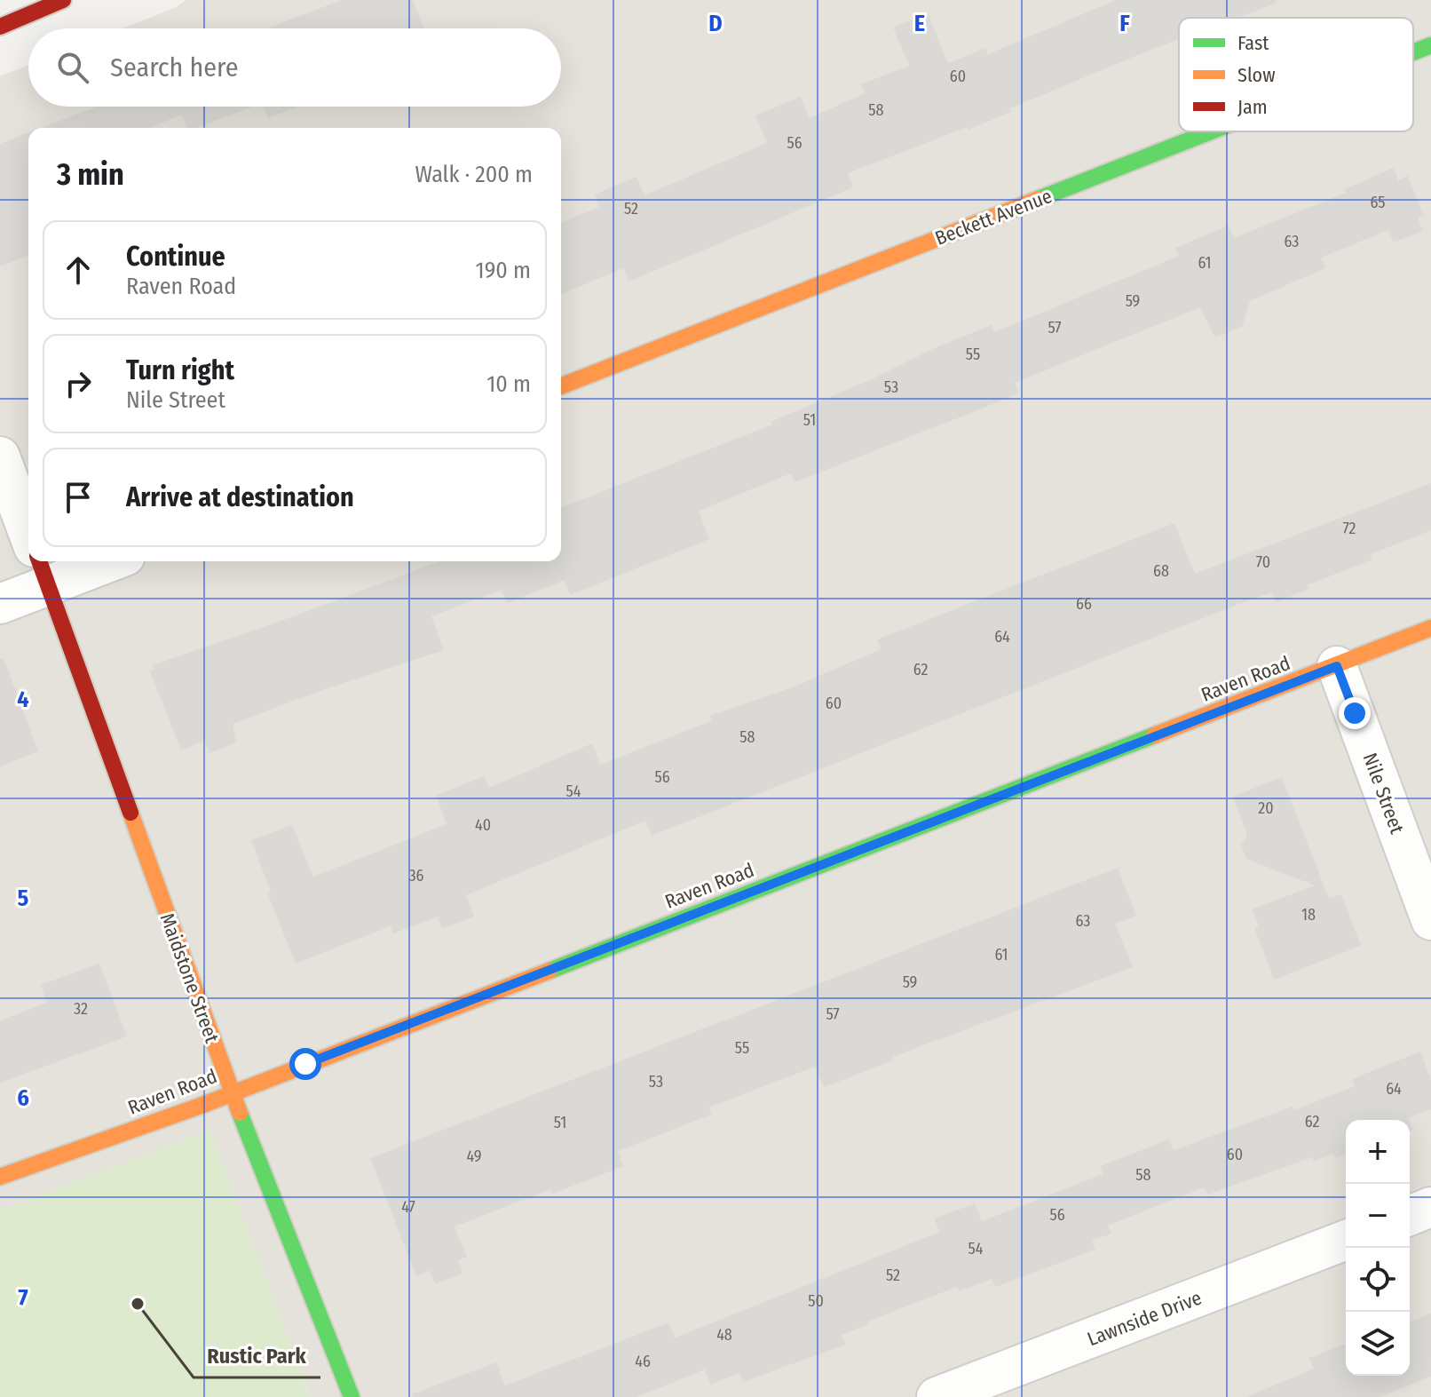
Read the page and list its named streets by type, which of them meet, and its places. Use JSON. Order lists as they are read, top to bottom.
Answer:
{
  "streets": {
    "street": [
      "Beckett Avenue",
      "Raven Road",
      "Nile Street",
      "Maidstone Street",
      "Lawnside Drive"
    ]
  },
  "crossings": [
    ["Raven Road", "Nile Street"],
    ["Raven Road", "Maidstone Street"]
  ],
  "places": ["Rustic Park"],
  "house_numbers": [
    "60",
    "58",
    "56",
    "65",
    "52",
    "63",
    "61",
    "59",
    "57",
    "55",
    "53",
    "51",
    "72",
    "70",
    "68",
    "66",
    "64",
    "62",
    "60",
    "58",
    "56",
    "54",
    "20",
    "40",
    "36",
    "18",
    "63",
    "61",
    "59",
    "32",
    "57",
    "55",
    "53",
    "64",
    "62",
    "51",
    "60",
    "49",
    "58",
    "47",
    "56",
    "54",
    "52",
    "50",
    "48",
    "46"
  ],
  "legend": ["Fast", "Slow", "Jam"],
  "page": {
    "search": "Search here",
    "heading": ["3 min", "Walk · 200 m"],
    "list": [
      ["Continue", "Raven Road", "190 m"],
      ["Turn right", "Nile Street", "10 m"],
      "Arrive at destination"
    ],
    "map_buttons": ["+", "−"]
  },
  "grid": {
    "columns": ["D", "E", "F"],
    "rows": [
      "4",
      "5",
      "6",
      "7"
    ]
  }
}
